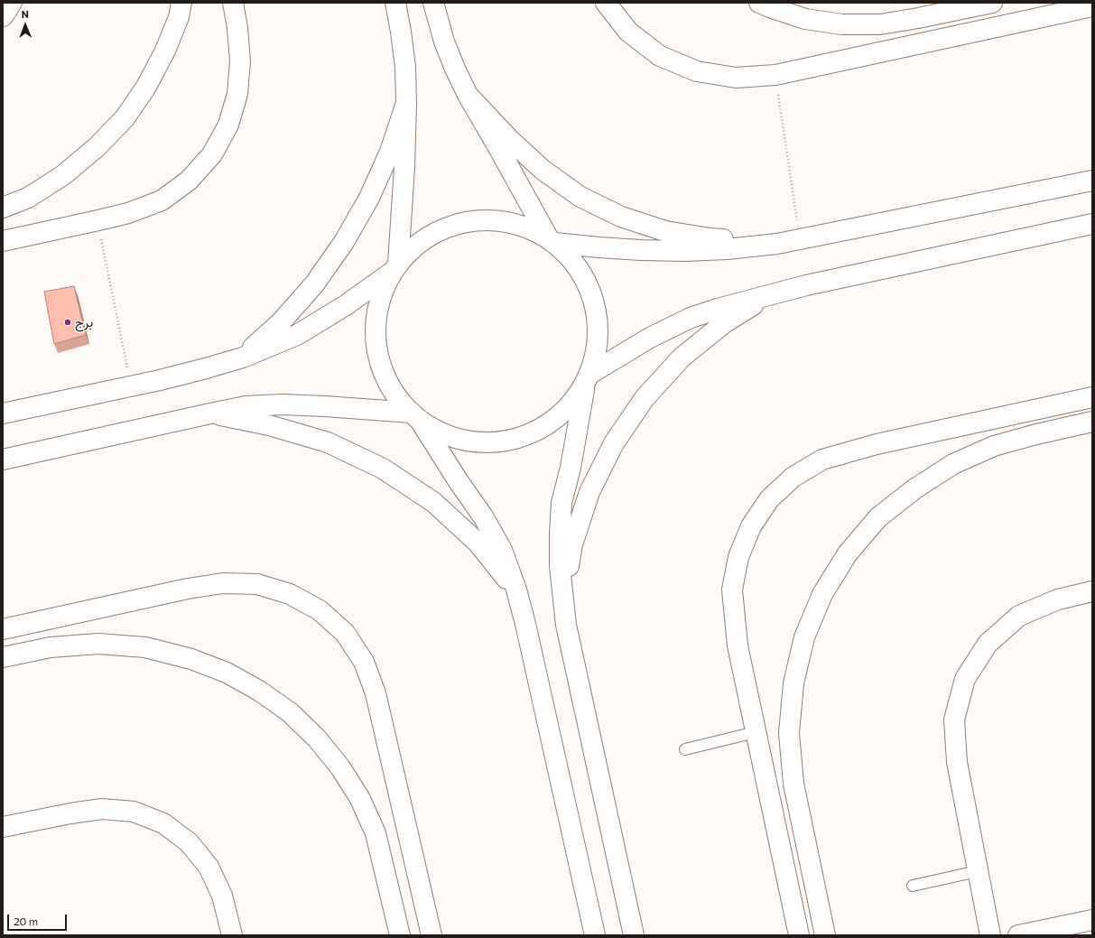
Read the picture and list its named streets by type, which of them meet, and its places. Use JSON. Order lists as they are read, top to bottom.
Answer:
{
  "places": ["برج"],
  "scale_bar": "20 m",
  "north": "top"
}
